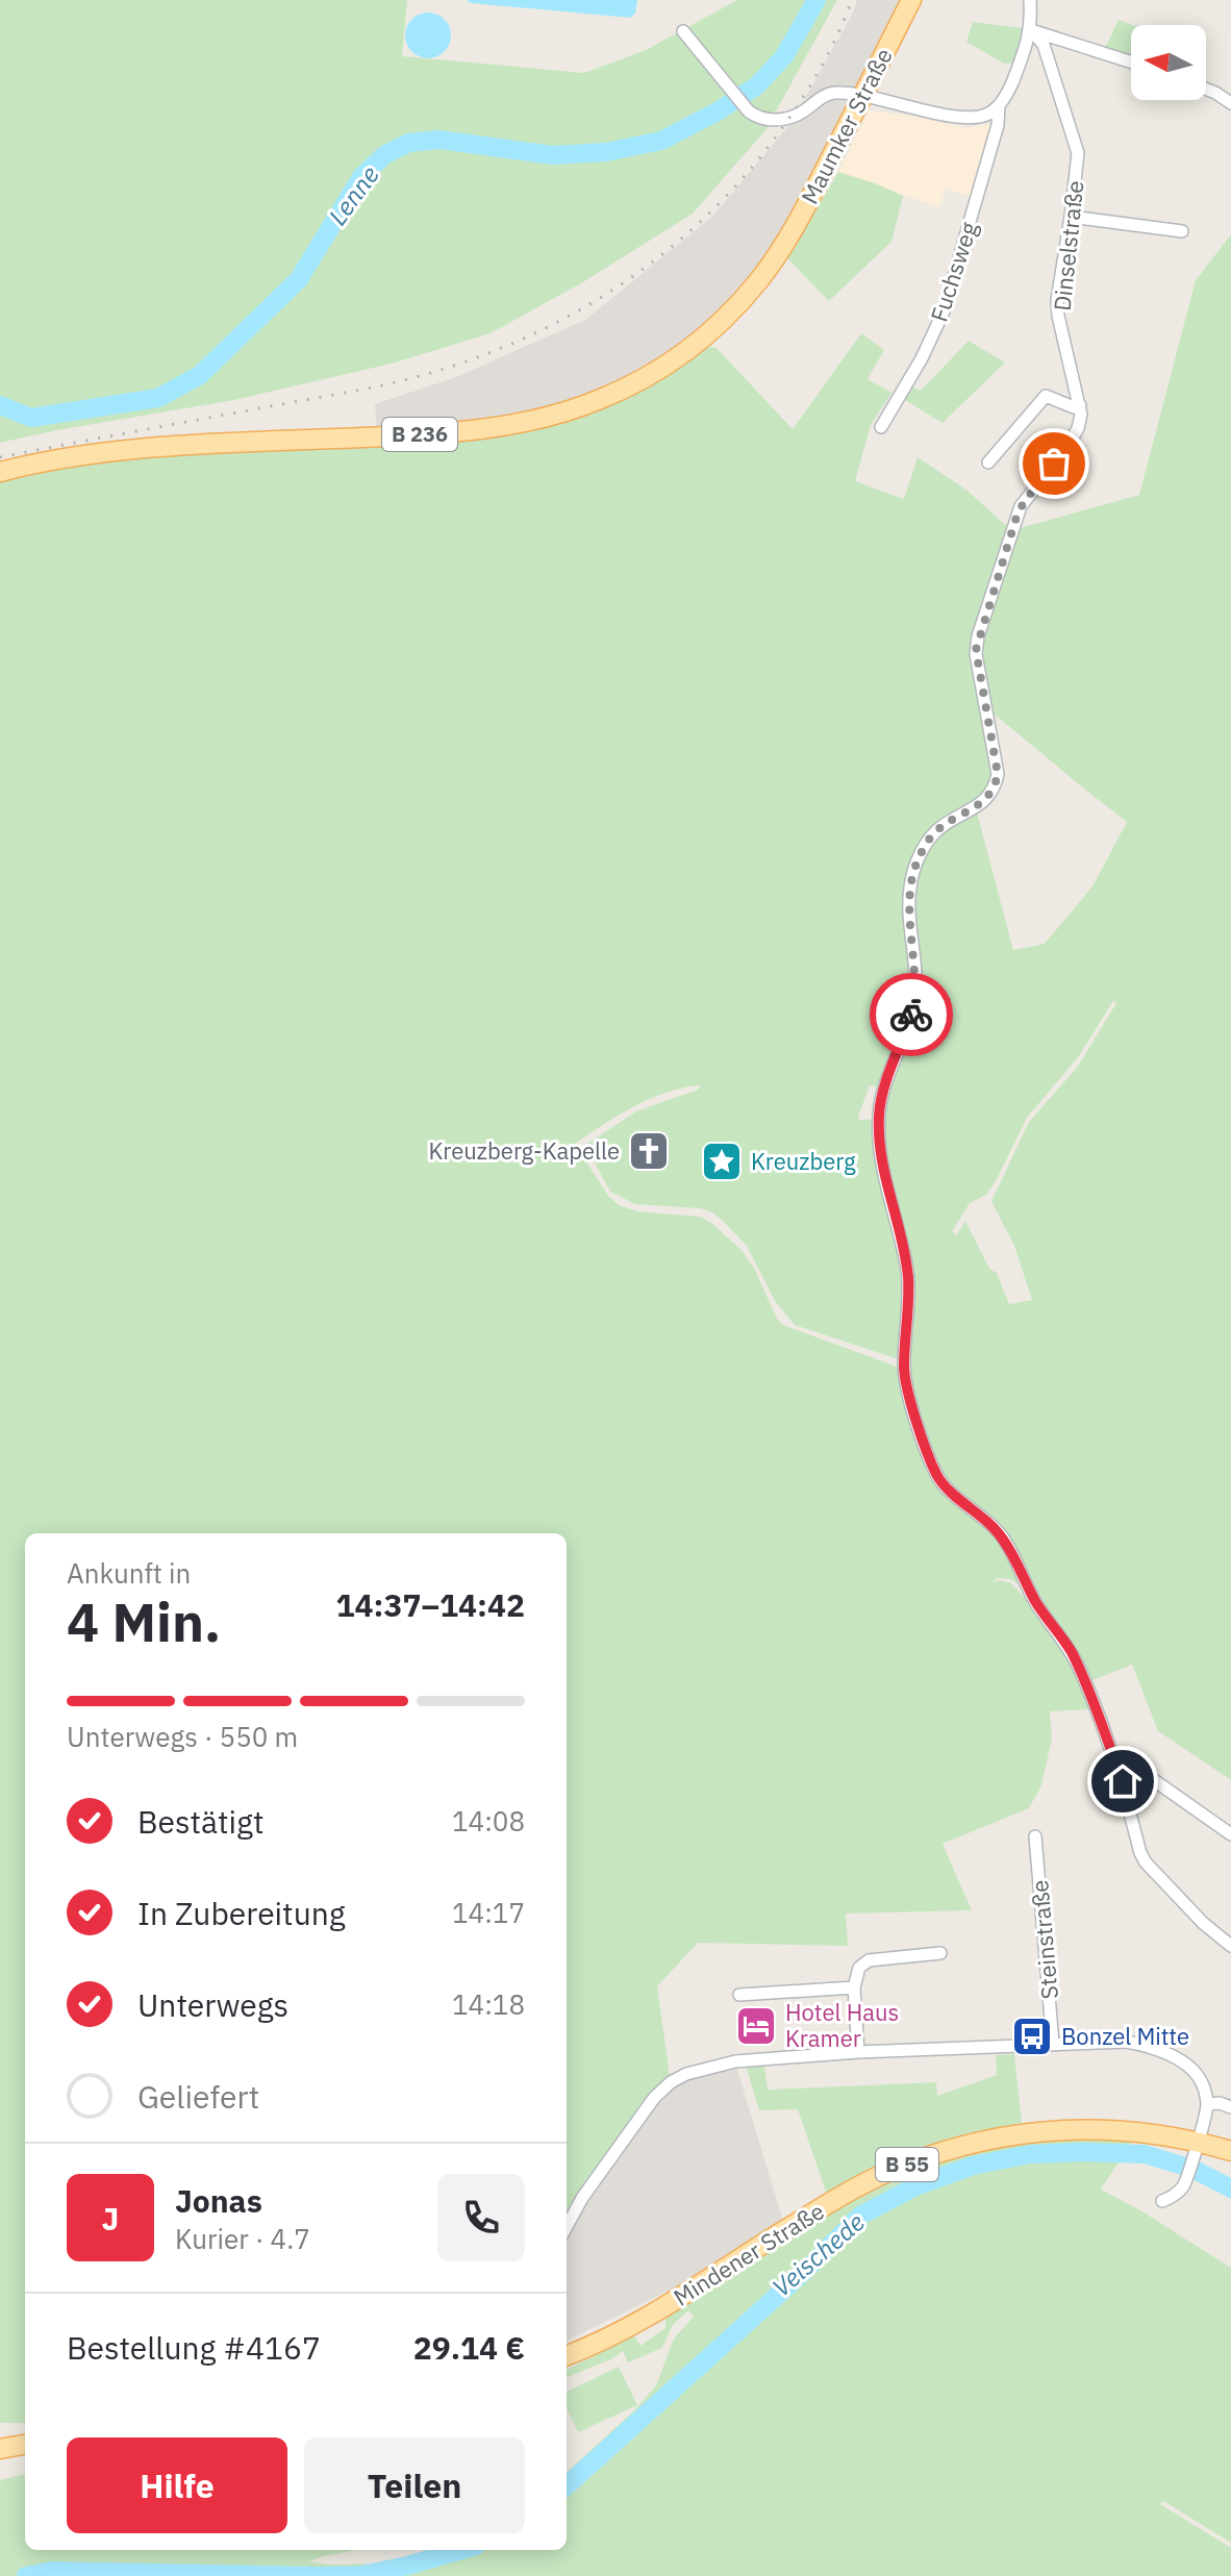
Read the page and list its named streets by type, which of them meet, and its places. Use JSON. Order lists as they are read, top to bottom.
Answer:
{
  "streets": {
    "main road": [
      "Maumker Straße",
      "B 236",
      "B 55",
      "Mindener Straße"
    ],
    "street": ["Dinselstraße", "Fuchsweg", "Steinstraße"]
  },
  "crossings": [
    ["Dinselstraße", "Fuchsweg"]
  ],
  "water": ["Lenne", "Veischede"],
  "places": {
    "church": ["Kreuzberg-Kapelle"],
    "place": ["Kreuzberg"],
    "hotel": ["Hotel Haus Kramer"],
    "bus stop": ["Bonzel Mitte"]
  },
  "north": "left",
  "page": {
    "heading": ["4 Min.", "Ankunft in", "14:37–14:42"],
    "panel": [
      "Jonas",
      "Kurier · 4.7",
      "Bestellung #4167",
      "29.14 €"
    ],
    "bar": "Unterwegs · 550 m",
    "list": [
      ["Bestätigt", "14:08"],
      ["In Zubereitung", "14:17"],
      ["Unterwegs", "14:18"],
      "Geliefert"
    ],
    "round": "J",
    "buttons": ["Hilfe", "Teilen"]
  }
}
